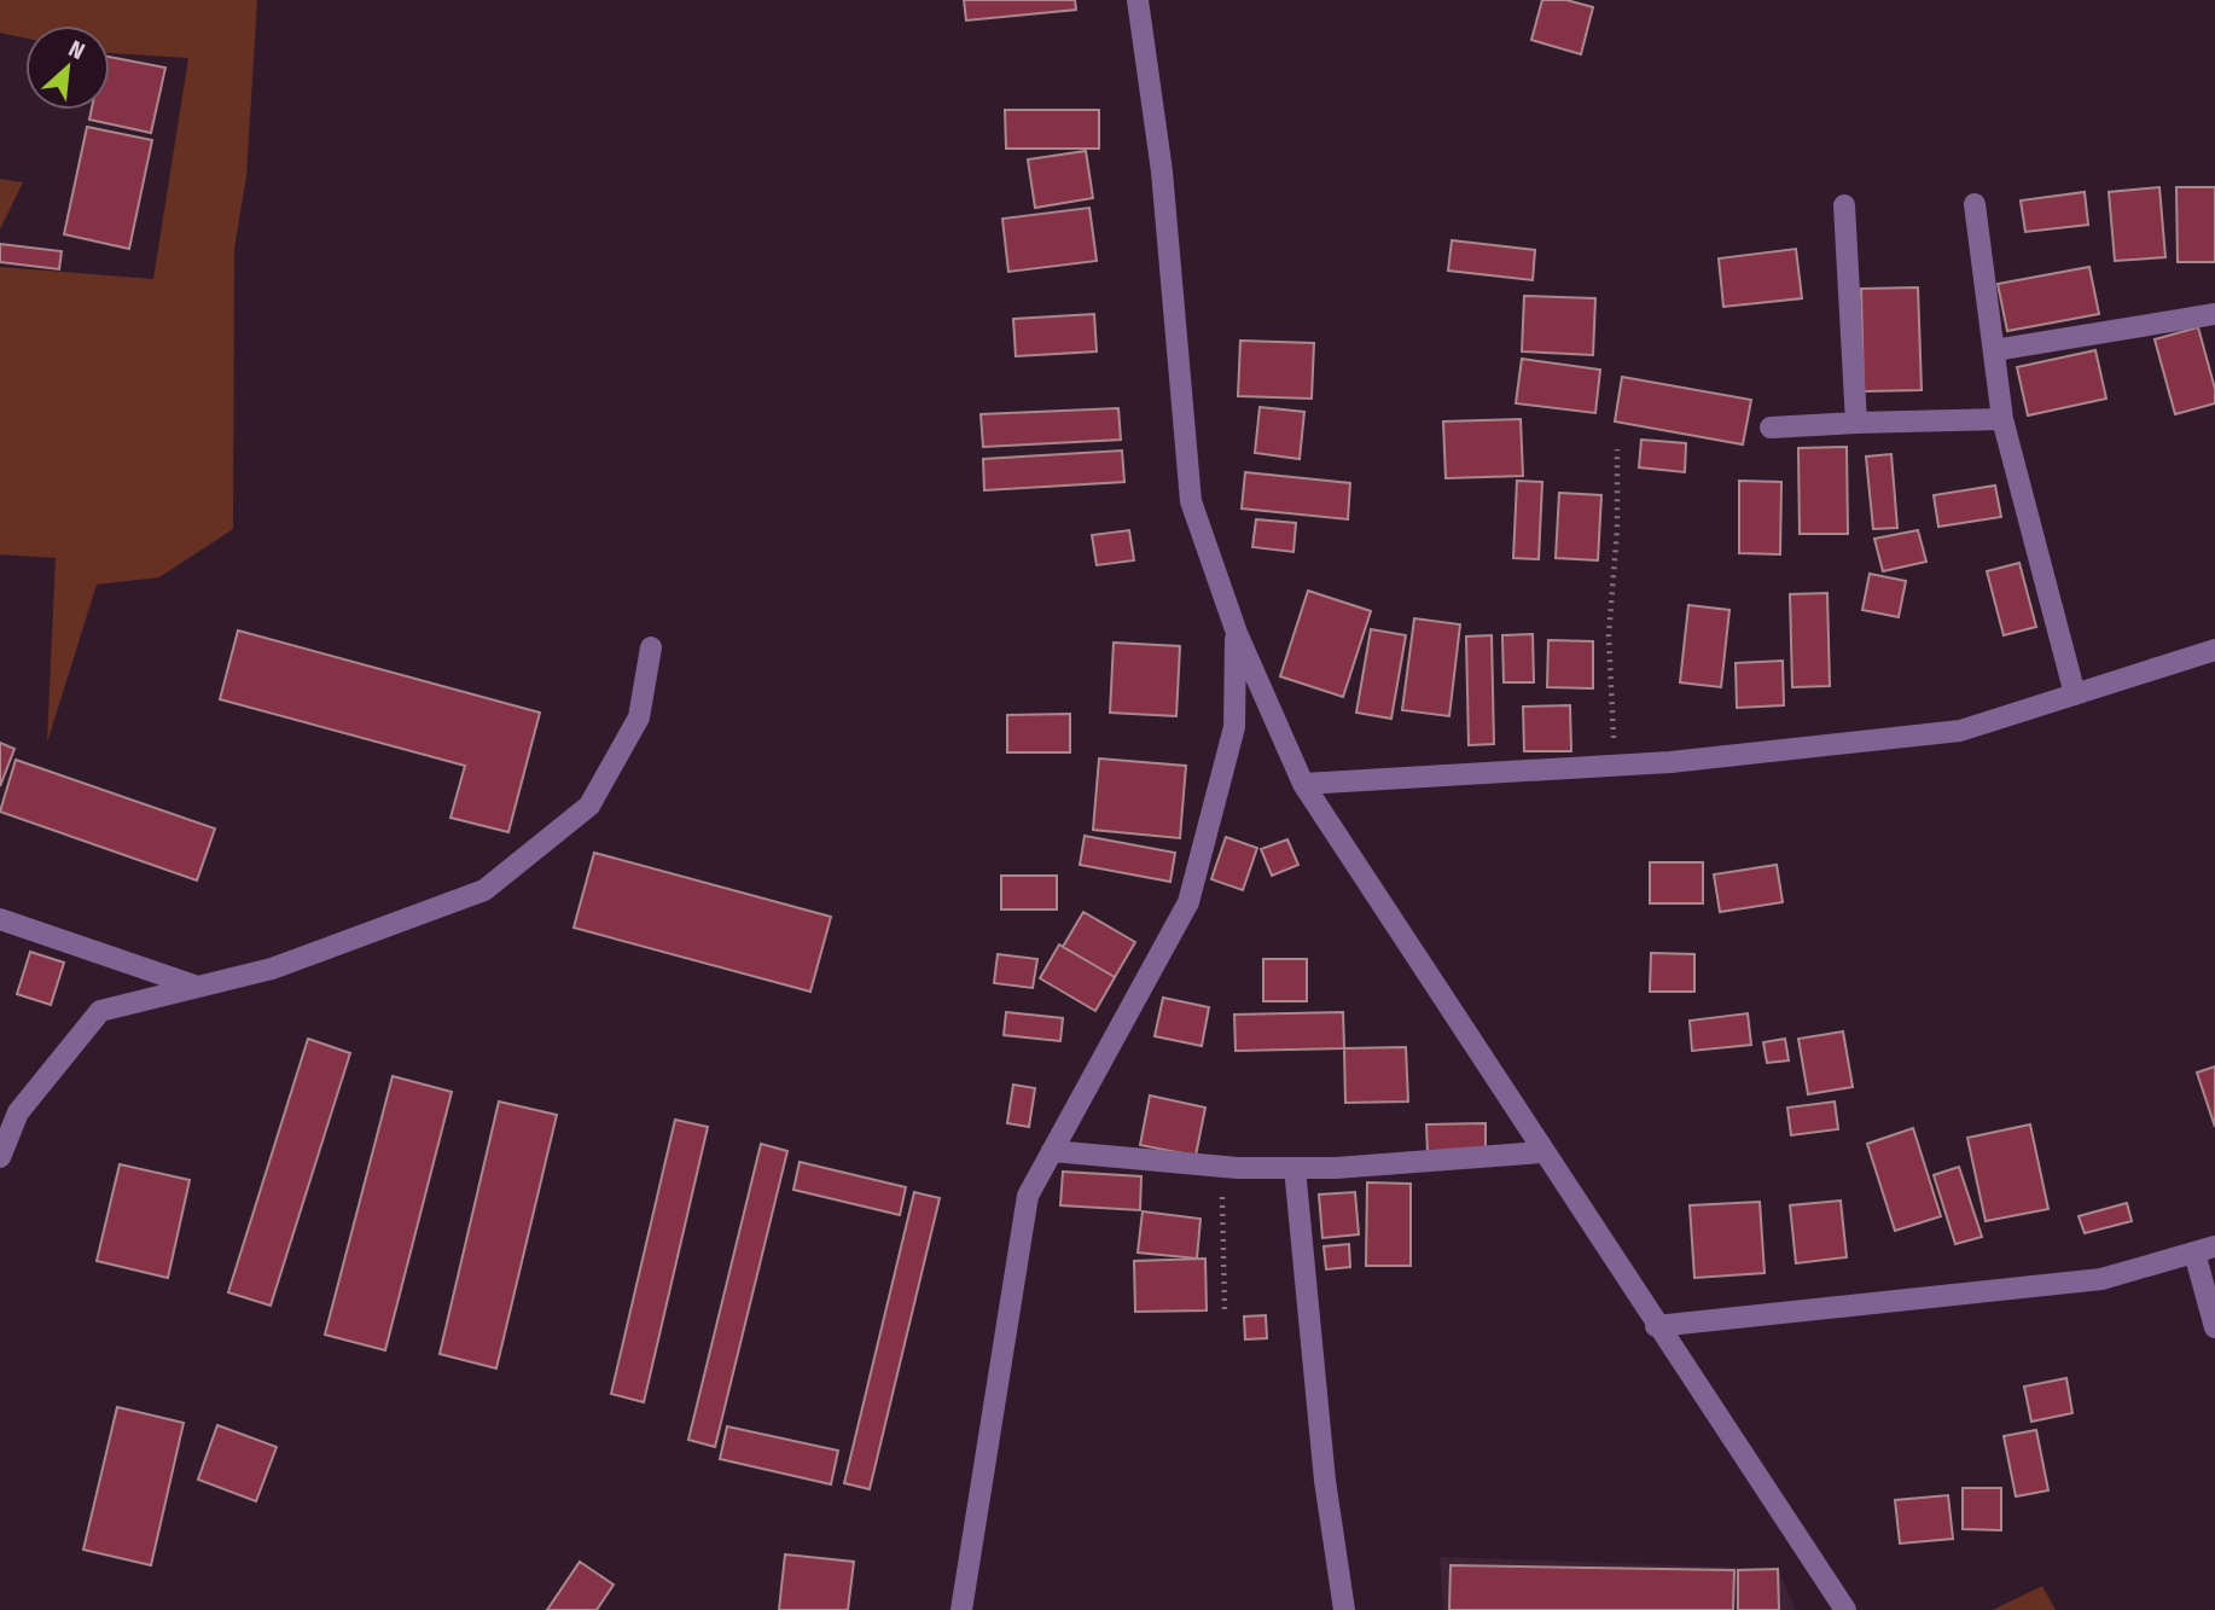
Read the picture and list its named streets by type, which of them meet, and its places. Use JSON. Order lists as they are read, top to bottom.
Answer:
{
  "north": "top right"
}
